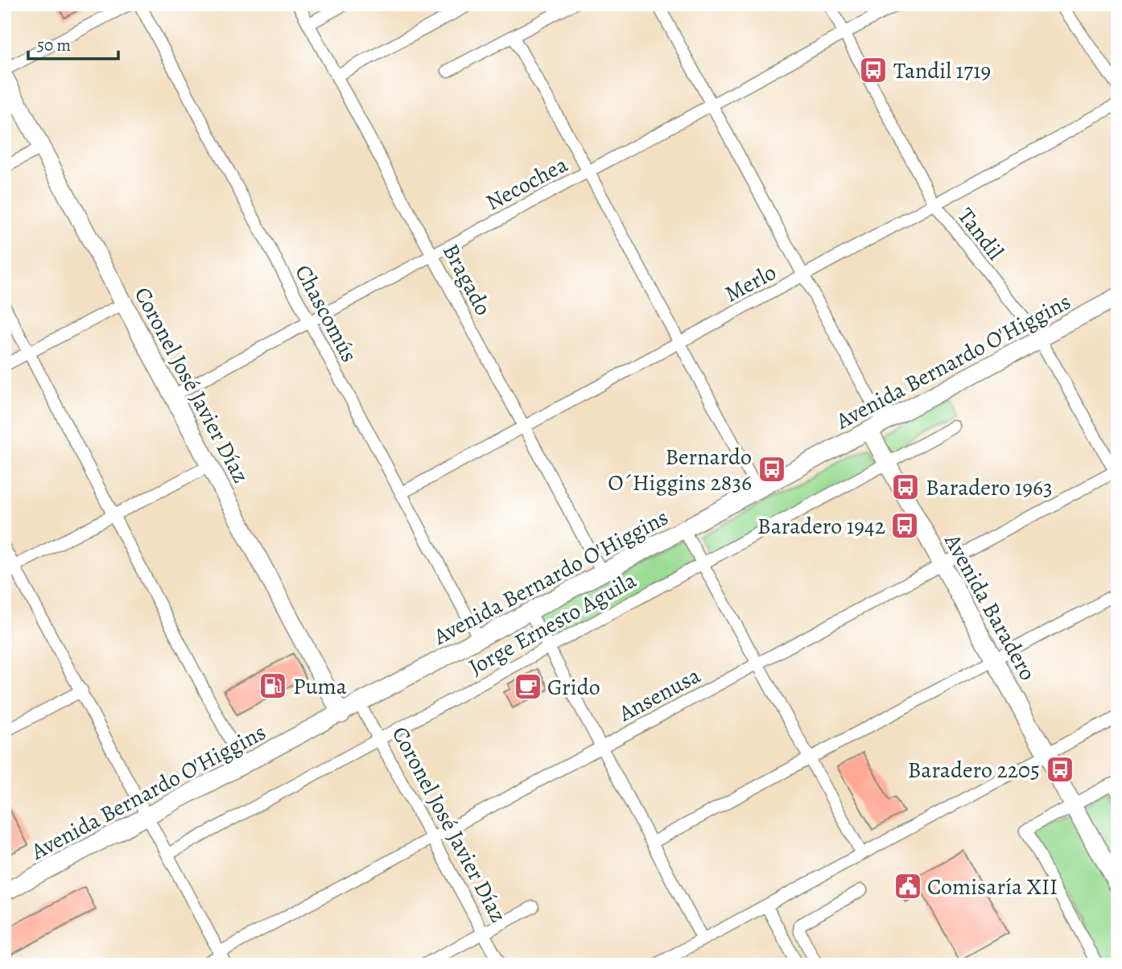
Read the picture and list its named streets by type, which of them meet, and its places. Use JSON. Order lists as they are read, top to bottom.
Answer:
{
  "streets": {
    "main road": ["Avenida Bernardo O'Higgins", "Coronel José Javier Díaz", "Avenida Baradero"],
    "street": [
      "Necochea",
      "Tandil",
      "Bragado",
      "Merlo",
      "Chascomús",
      "Jorge Ernesto Aguila",
      "Ansenusa"
    ]
  },
  "crossings": [
    ["Necochea", "Tandil"],
    ["Necochea", "Bragado"],
    ["Necochea", "Chascomús"],
    ["Necochea", "Coronel José Javier Díaz"],
    ["Tandil", "Merlo"],
    ["Tandil", "Avenida Bernardo O'Higgins"],
    ["Tandil", "Ansenusa"],
    ["Bragado", "Merlo"],
    ["Bragado", "Avenida Bernardo O'Higgins"],
    ["Merlo", "Chascomús"],
    ["Chascomús", "Avenida Bernardo O'Higgins"],
    ["Avenida Bernardo O'Higgins", "Coronel José Javier Díaz"],
    ["Avenida Bernardo O'Higgins", "Avenida Baradero"],
    ["Coronel José Javier Díaz", "Jorge Ernesto Aguila"],
    ["Coronel José Javier Díaz", "Ansenusa"],
    ["Avenida Baradero", "Jorge Ernesto Aguila"],
    ["Avenida Baradero", "Ansenusa"]
  ],
  "places": {
    "bus stop": [
      "Tandil 1719",
      "Bernardo O´Higgins 2836",
      "Baradero 1963",
      "Baradero 1942",
      "Baradero 2205"
    ],
    "fuel station": ["Puma"],
    "cafe": ["Grido"],
    "public building": ["Comisaría XII"]
  },
  "scale_bar": "50 m"
}
